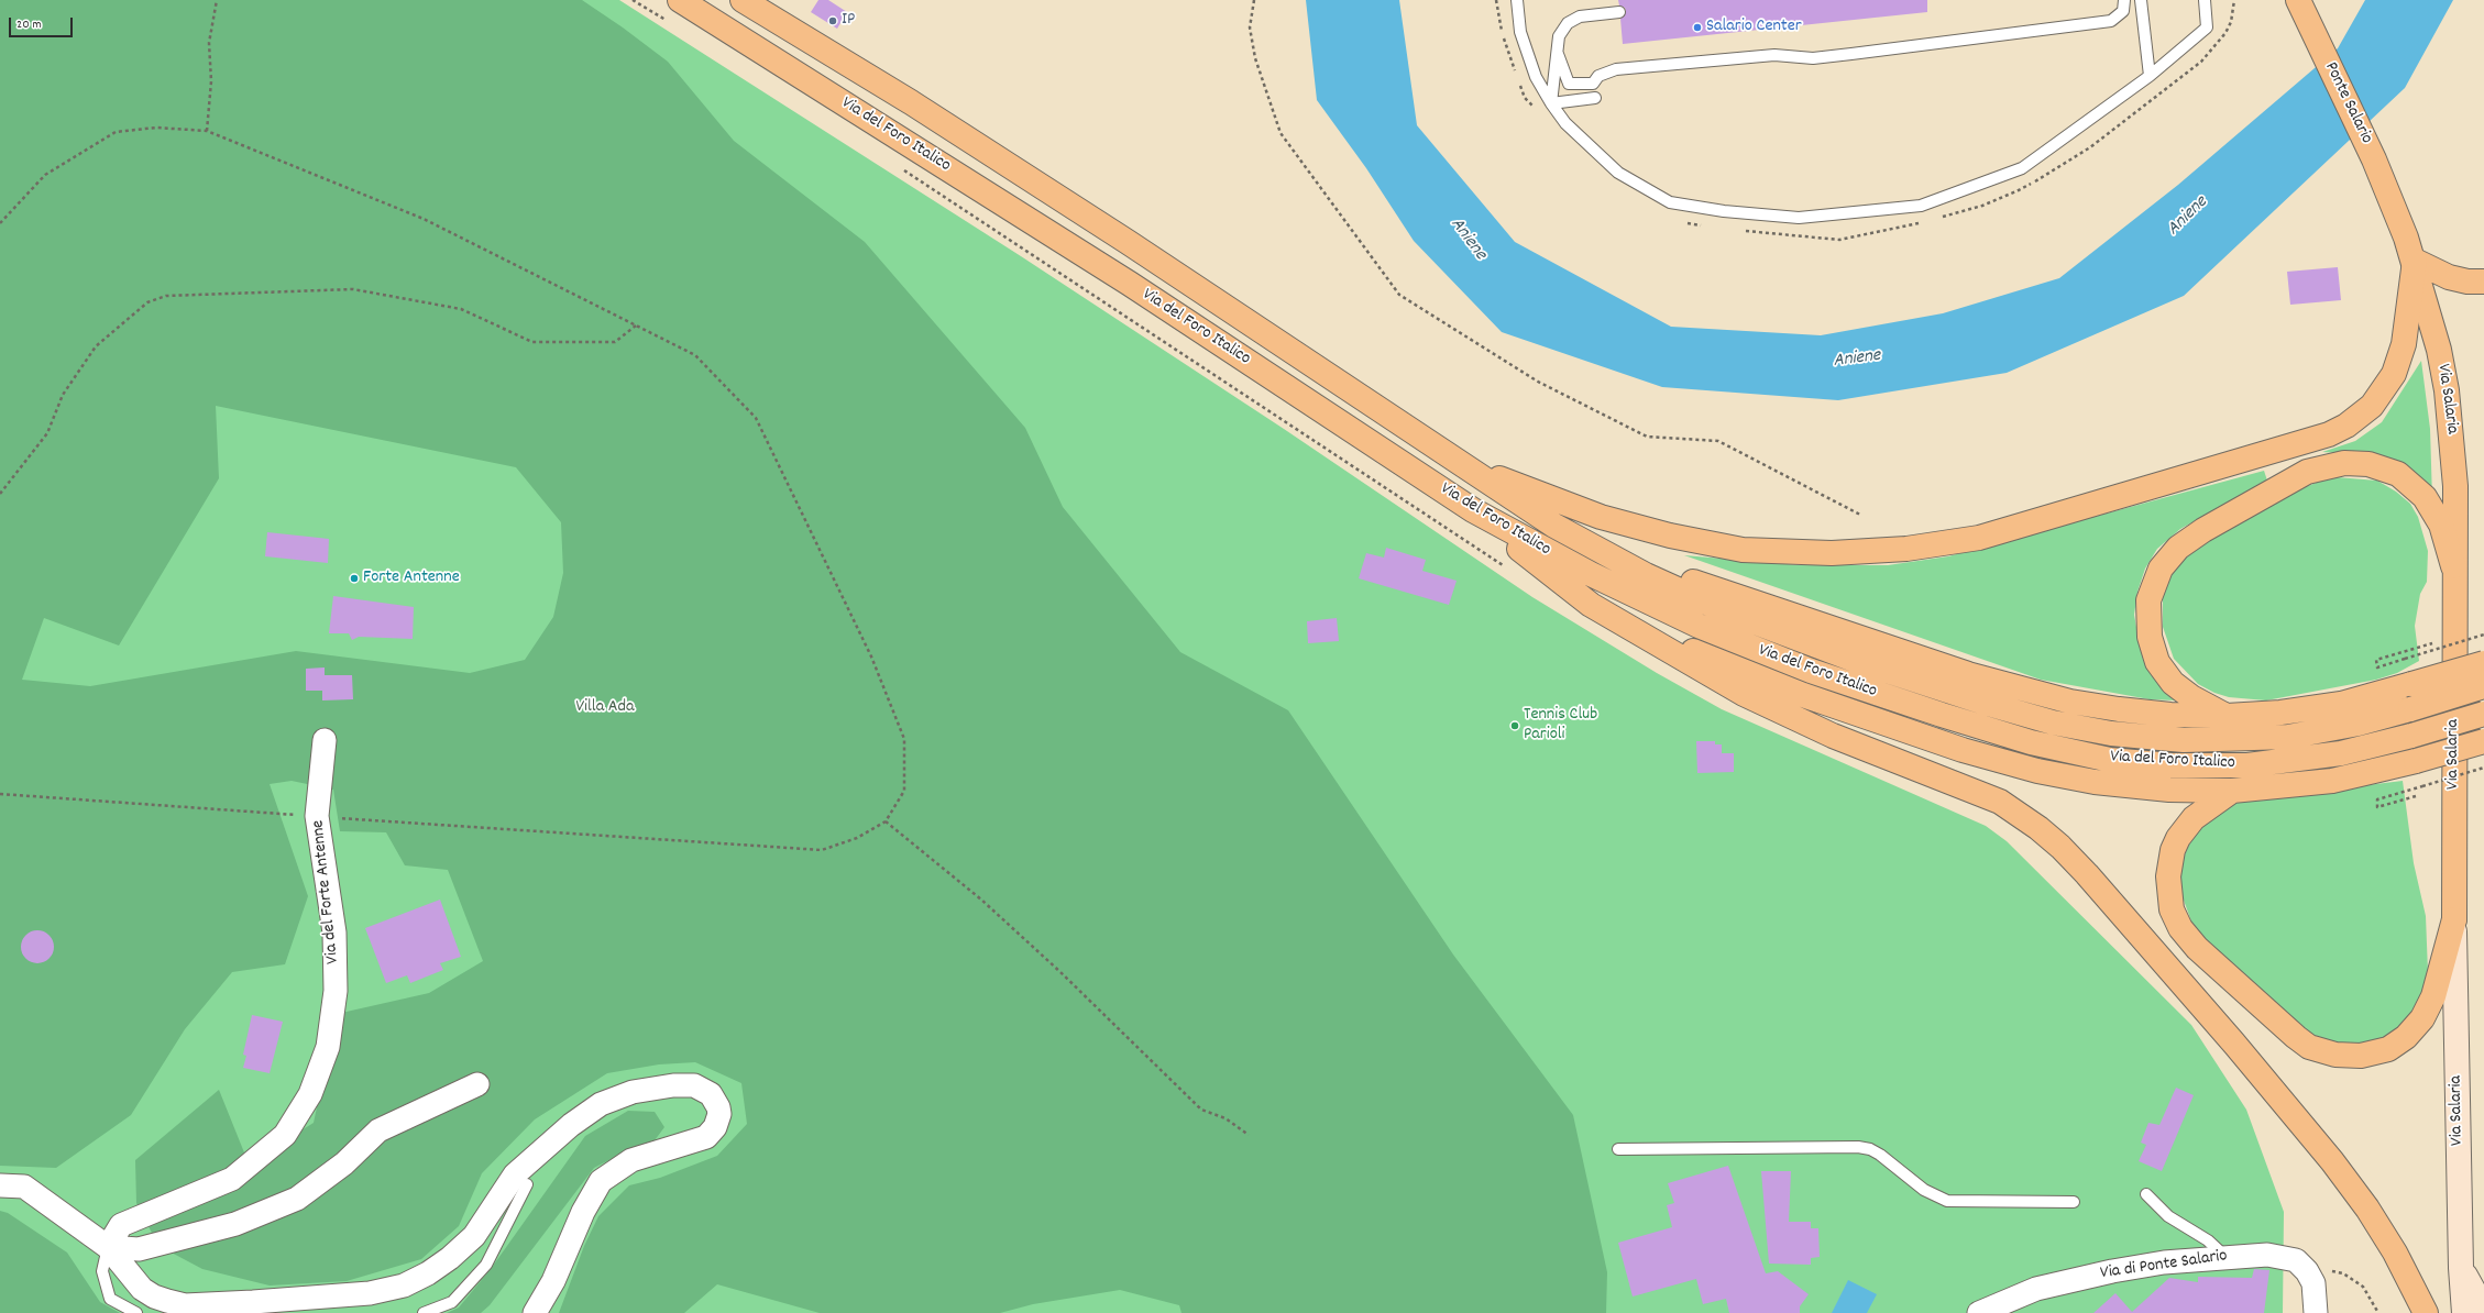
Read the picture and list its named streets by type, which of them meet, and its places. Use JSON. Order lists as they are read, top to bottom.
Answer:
{
  "streets": {
    "main road": ["Ponte Salario", "Via del Foro Italico", "Via Salaria"],
    "street": ["Via del Forte Antenne", "Via di Ponte Salario"]
  },
  "crossings": [
    ["Ponte Salario", "Via Salaria"]
  ],
  "water": ["Aniene"],
  "parks": ["Villa Ada"],
  "places": [
    "IP",
    "Salario Center",
    "Forte Antenne",
    "Tennis Club Parioli"
  ],
  "scale_bar": "20 m"
}
